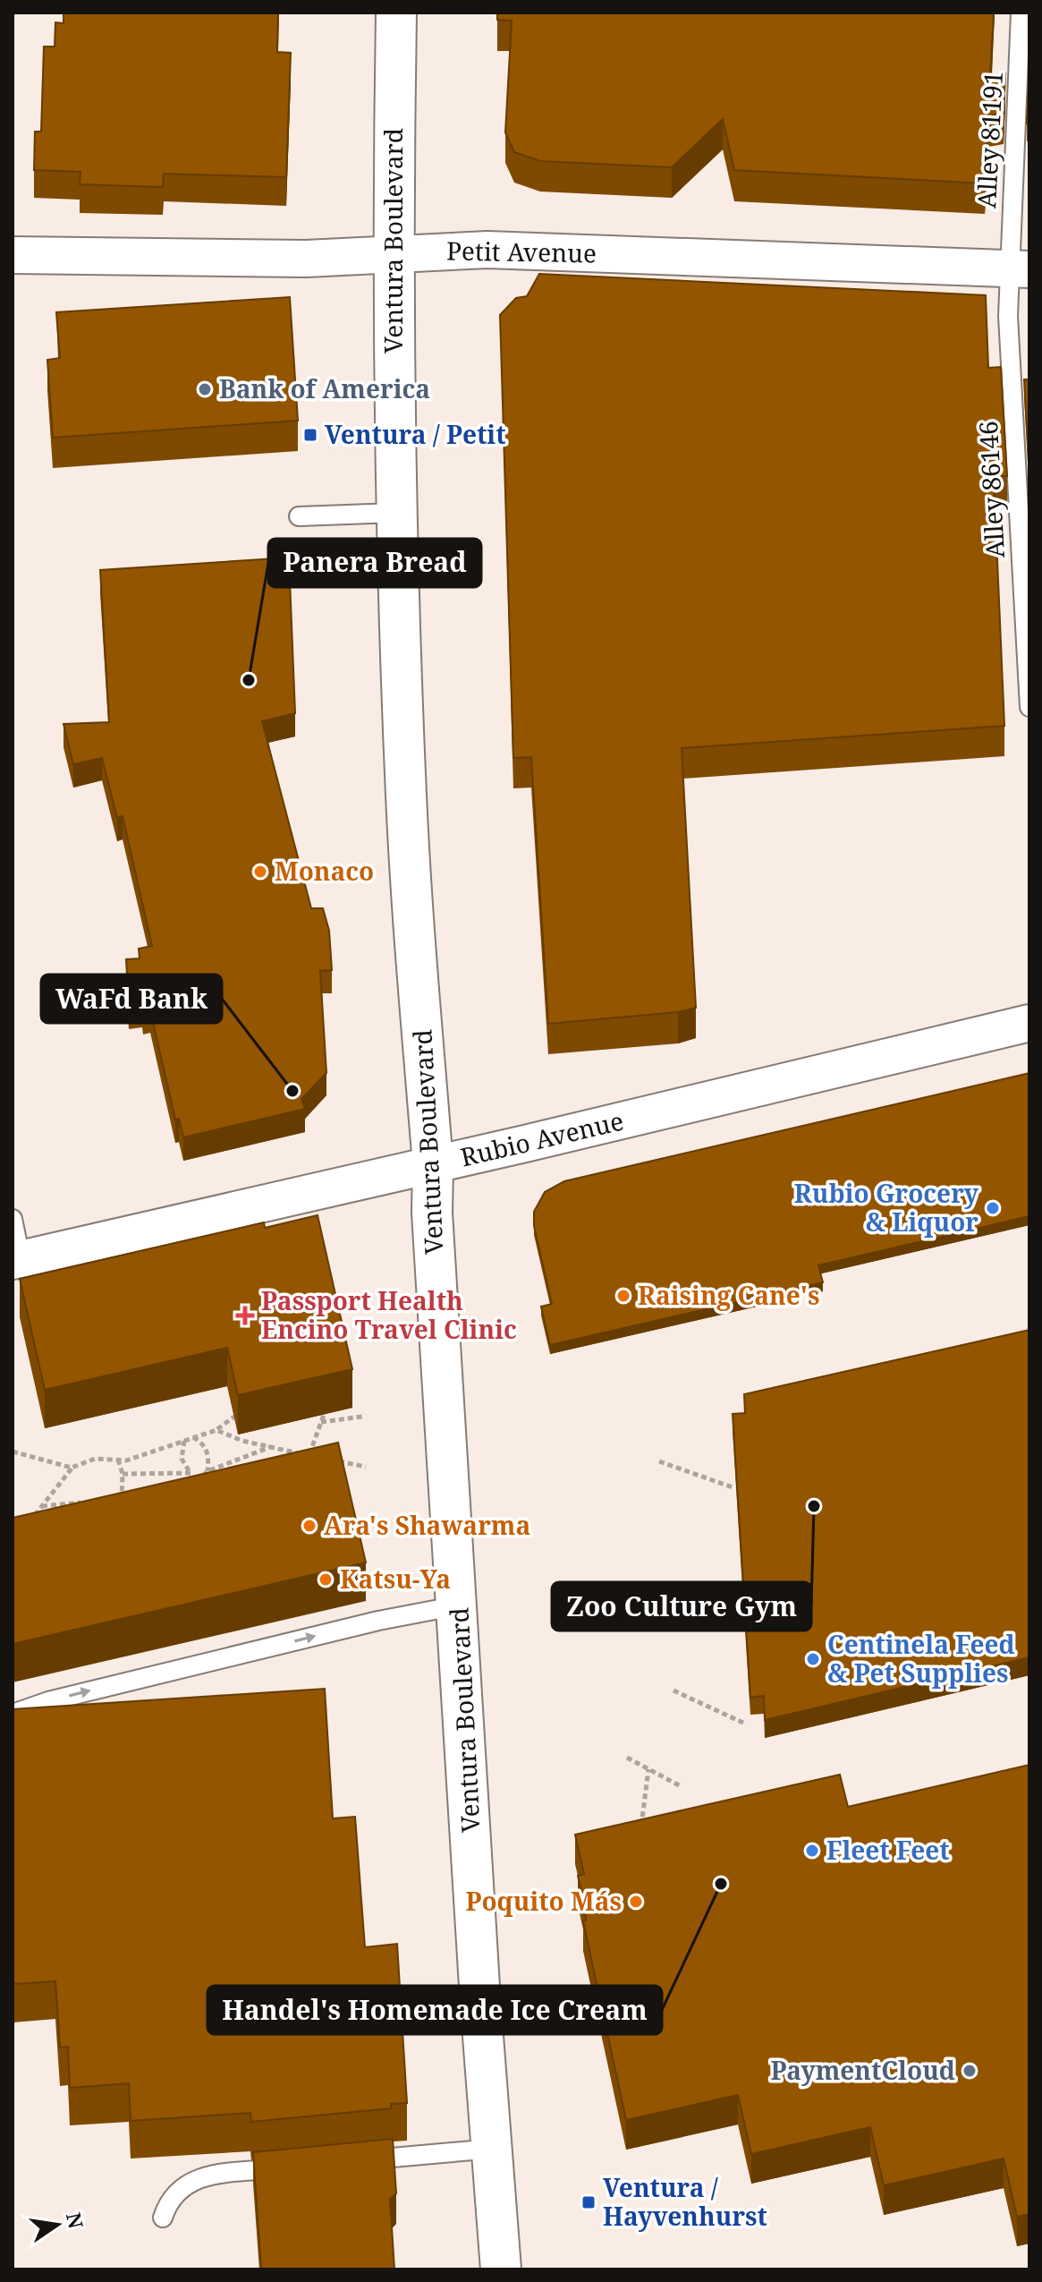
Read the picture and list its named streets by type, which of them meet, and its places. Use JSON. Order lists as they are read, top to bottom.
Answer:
{
  "streets": {
    "main road": ["Ventura Boulevard"],
    "street": ["Petit Avenue", "Rubio Avenue"],
    "lane": ["Alley 81191", "Alley 86146"]
  },
  "crossings": [
    ["Alley 81191", "Petit Avenue"],
    ["Alley 81191", "Alley 86146"],
    ["Ventura Boulevard", "Petit Avenue"],
    ["Ventura Boulevard", "Rubio Avenue"],
    ["Petit Avenue", "Alley 86146"]
  ],
  "places": {
    "other": [
      "Bank of America",
      "Panera Bread",
      "Monaco",
      "WaFd Bank",
      "Rubio Grocery & Liquor",
      "Raising Cane's",
      "Zoo Culture Gym",
      "Ara's Shawarma",
      "Katsu-Ya",
      "Centinela Feed & Pet Supplies",
      "Fleet Feet",
      "Handel's Homemade Ice Cream",
      "Poquito Más",
      "PaymentCloud"
    ],
    "transit": ["Ventura / Petit", "Ventura / Hayvenhurst"],
    "health": ["Passport Health Encino Travel Clinic"]
  },
  "north": "right"
}
